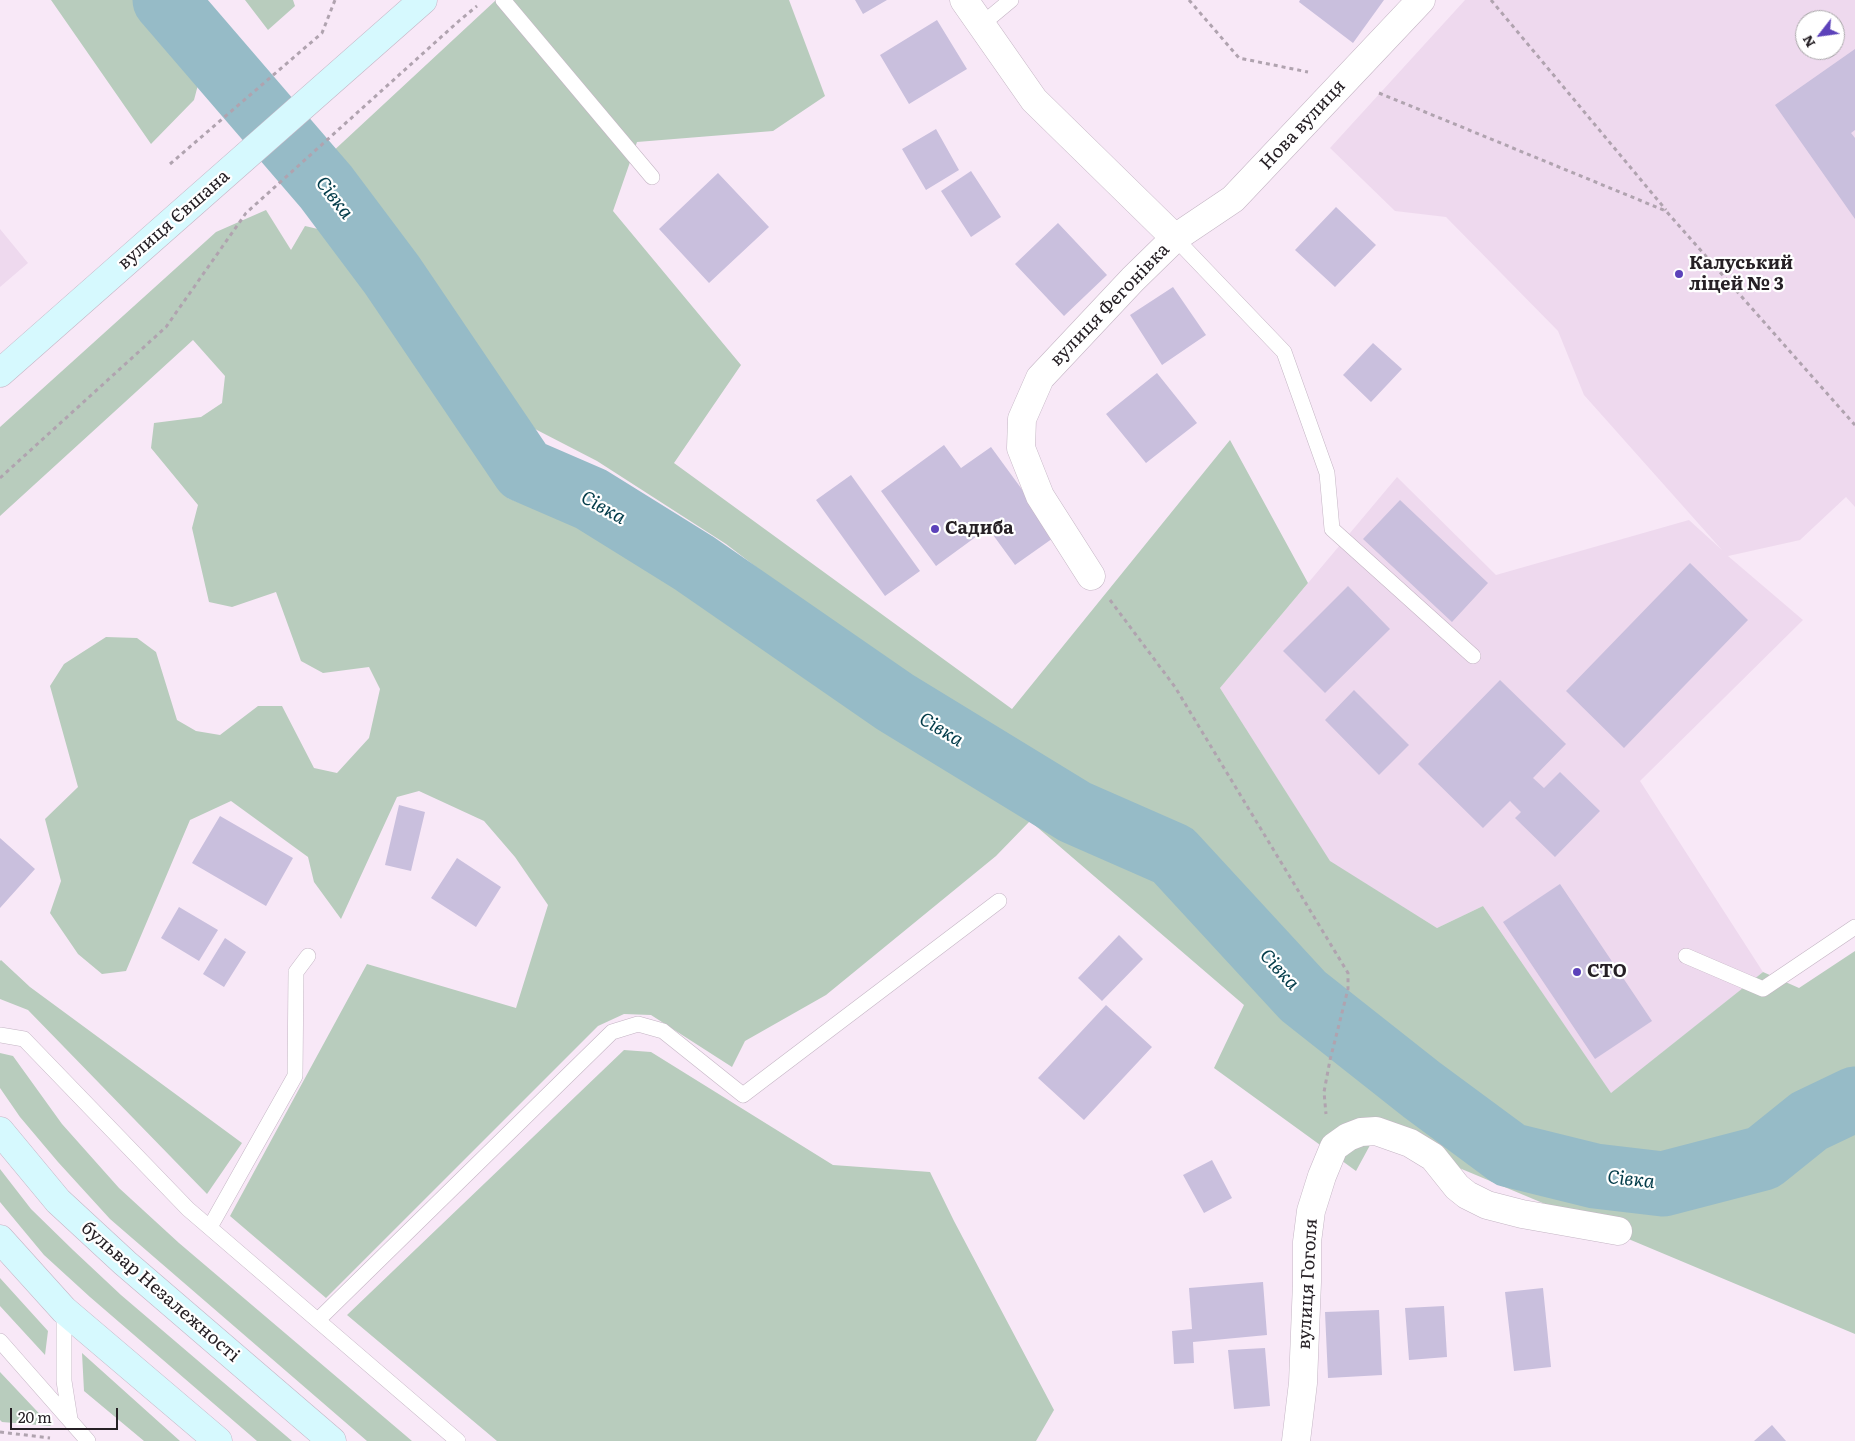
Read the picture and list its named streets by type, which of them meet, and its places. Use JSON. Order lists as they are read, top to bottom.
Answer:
{
  "streets": {
    "main road": ["вулиця Євшана", "бульвар Незалежності"],
    "street": ["Нова вулиця", "вулиця Фегонівка", "вулиця Гоголя"]
  },
  "crossings": [
    ["Нова вулиця", "вулиця Фегонівка"]
  ],
  "water": ["Сівка"],
  "places": ["Калуський ліцей № 3", "Садиба", "СТО"],
  "scale_bar": "20 m",
  "north": "bottom left"
}
